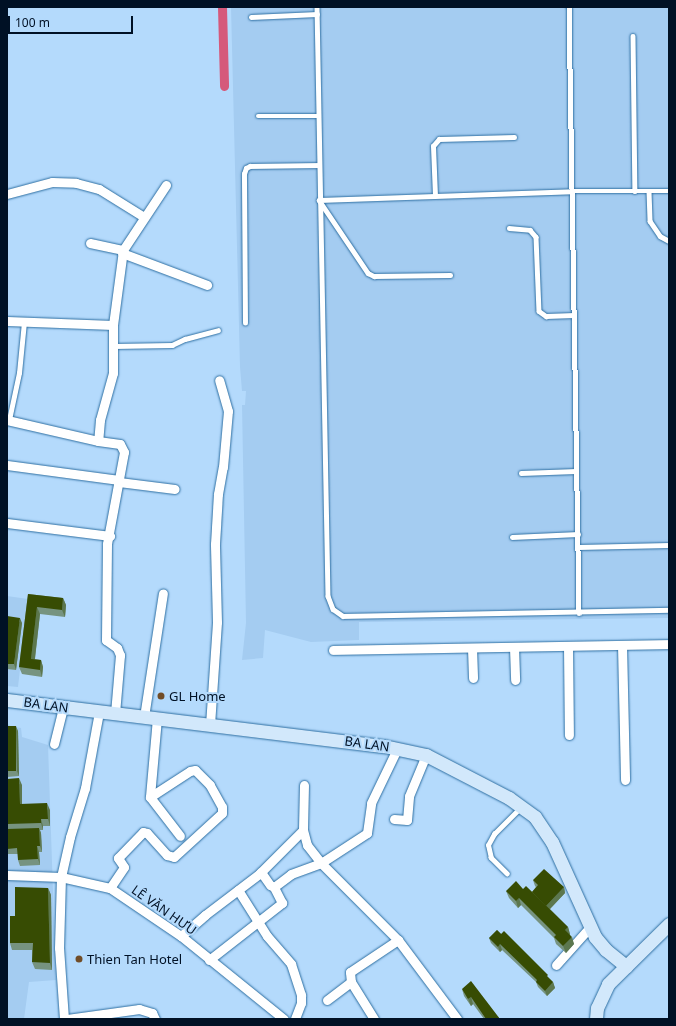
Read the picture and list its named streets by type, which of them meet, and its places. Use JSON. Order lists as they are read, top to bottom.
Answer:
{
  "streets": {
    "street": ["BA LAN", "LÊ VĂN HƯU"]
  },
  "places": ["GL Home", "Thien Tan Hotel"],
  "scale_bar": "100 m"
}
